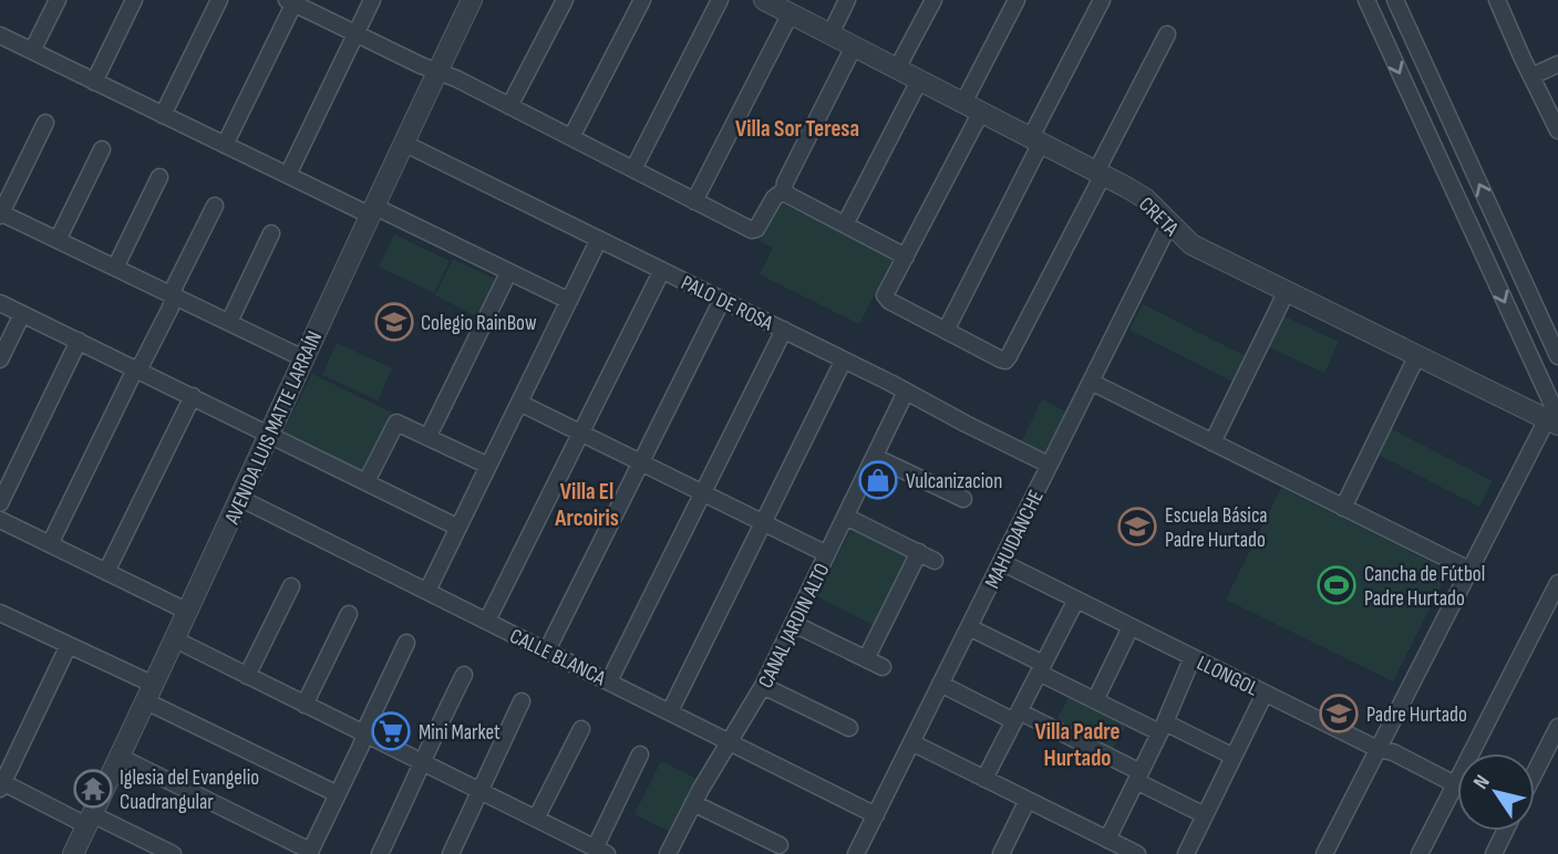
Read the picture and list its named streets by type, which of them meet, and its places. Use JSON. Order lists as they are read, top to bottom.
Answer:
{
  "streets": {
    "street": [
      "CRETA",
      "PALO DE ROSA",
      "AVENIDA LUIS MATTE LARRAÍN",
      "MAHUIDANCHE",
      "CANAL JARDIN ALTO",
      "CALLE BLANCA",
      "LLONGOL"
    ]
  },
  "crossings": [
    ["CRETA", "MAHUIDANCHE"],
    ["PALO DE ROSA", "AVENIDA LUIS MATTE LARRAÍN"],
    ["PALO DE ROSA", "MAHUIDANCHE"],
    ["PALO DE ROSA", "CANAL JARDIN ALTO"],
    ["AVENIDA LUIS MATTE LARRAÍN", "CALLE BLANCA"],
    ["MAHUIDANCHE", "CALLE BLANCA"],
    ["MAHUIDANCHE", "LLONGOL"],
    ["CANAL JARDIN ALTO", "CALLE BLANCA"]
  ],
  "districts": ["Villa Sor Teresa", "Villa El Arcoiris", "Villa Padre Hurtado"],
  "places": {
    "school or university": ["Colegio RainBow", "Escuela Básica Padre Hurtado", "Padre Hurtado"],
    "shop": ["Vulcanizacion"],
    "sports": ["Cancha de Fútbol Padre Hurtado"],
    "supermarket": ["Mini Market"],
    "temple": ["Iglesia del Evangelio Cuadrangular"]
  },
  "north": "top left"
}
